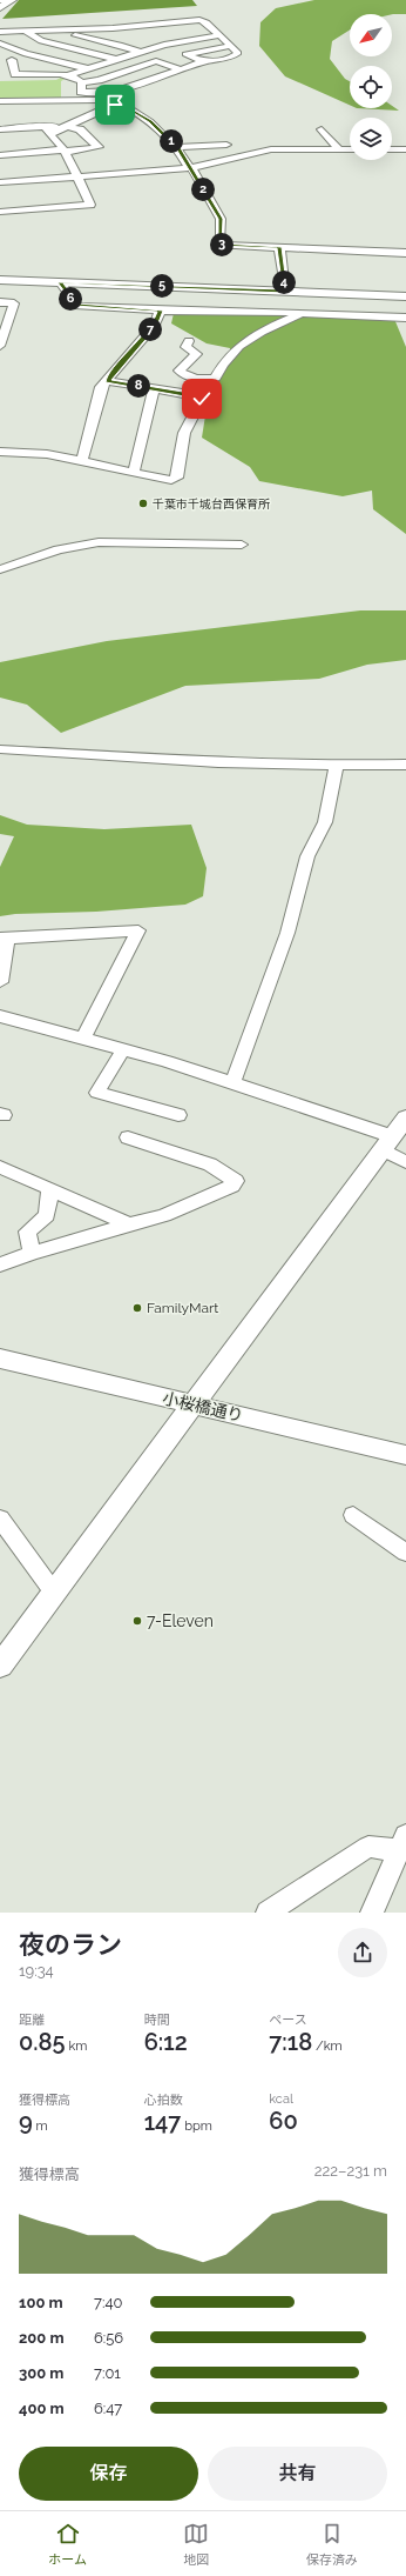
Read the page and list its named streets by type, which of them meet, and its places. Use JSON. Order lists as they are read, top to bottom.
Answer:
{
  "streets": {
    "street": ["小桜橋通り"]
  },
  "places": ["千葉市千城台西保育所", "FamilyMart", "7-Eleven"],
  "north": "bottom left",
  "page": {
    "pins": [
      "1",
      "2",
      "3",
      "4",
      "5",
      "6",
      "7",
      "8"
    ],
    "heading": ["夜のラン", "19:34"],
    "stats": [
      ["距離", "0.85 km"],
      ["時間", "6:12"],
      ["ペース", "7:18 /km"],
      ["獲得標高", "9 m"],
      ["心拍数", "147 bpm"],
      ["kcal", "60"]
    ],
    "chart": ["獲得標高", "222–231 m"],
    "list": [
      {
        "name": "100 m",
        "note": "7:40"
      },
      {
        "name": "200 m",
        "note": "6:56"
      },
      {
        "name": "300 m",
        "note": "7:01"
      },
      {
        "name": "400 m",
        "note": "6:47"
      }
    ],
    "buttons": ["保存", "共有"],
    "tabs": ["ホーム", "地図", "保存済み"]
  }
}
